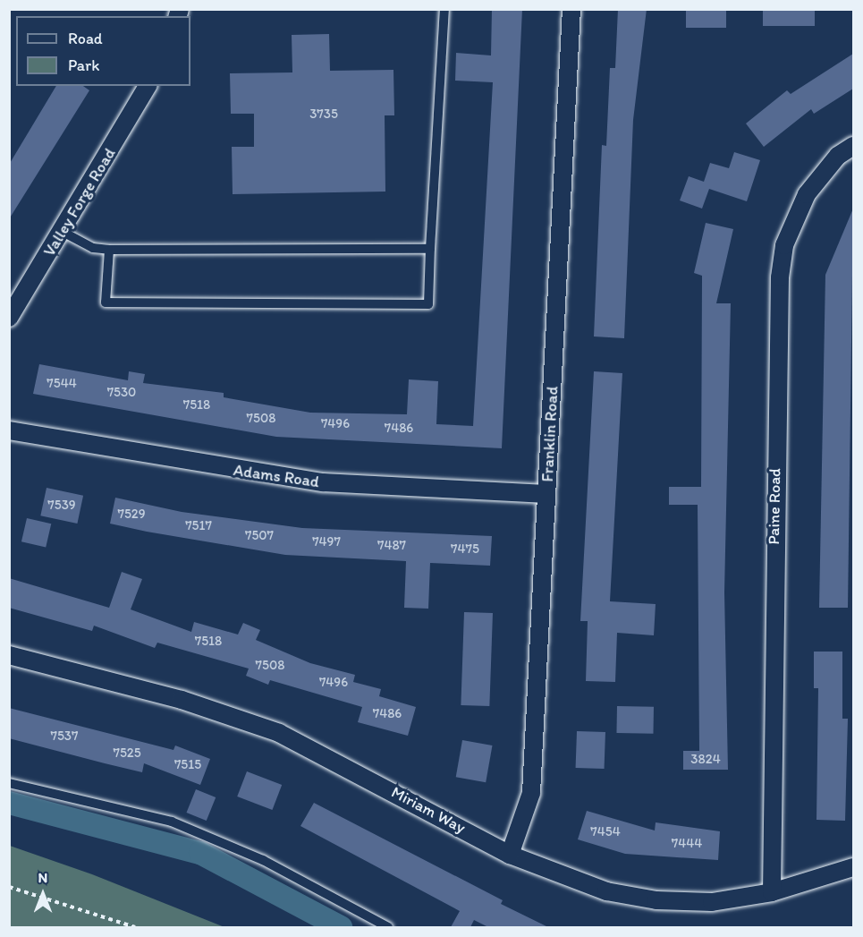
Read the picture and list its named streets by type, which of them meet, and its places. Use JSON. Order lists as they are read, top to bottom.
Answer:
{
  "streets": {
    "street": [
      "Valley Forge Road",
      "Franklin Road",
      "Adams Road",
      "Paine Road",
      "Miriam Way"
    ]
  },
  "crossings": [
    ["Franklin Road", "Adams Road"],
    ["Franklin Road", "Miriam Way"],
    ["Paine Road", "Miriam Way"]
  ],
  "house_numbers": [
    "3735",
    "7544",
    "7530",
    "7518",
    "7508",
    "7496",
    "7486",
    "7539",
    "7529",
    "7517",
    "7507",
    "7497",
    "7487",
    "7475",
    "7518",
    "7508",
    "7496",
    "7486",
    "7537",
    "7525",
    "3824",
    "7515",
    "7454",
    "7444"
  ],
  "legend": ["Road", "Park"],
  "north": "top"
}
